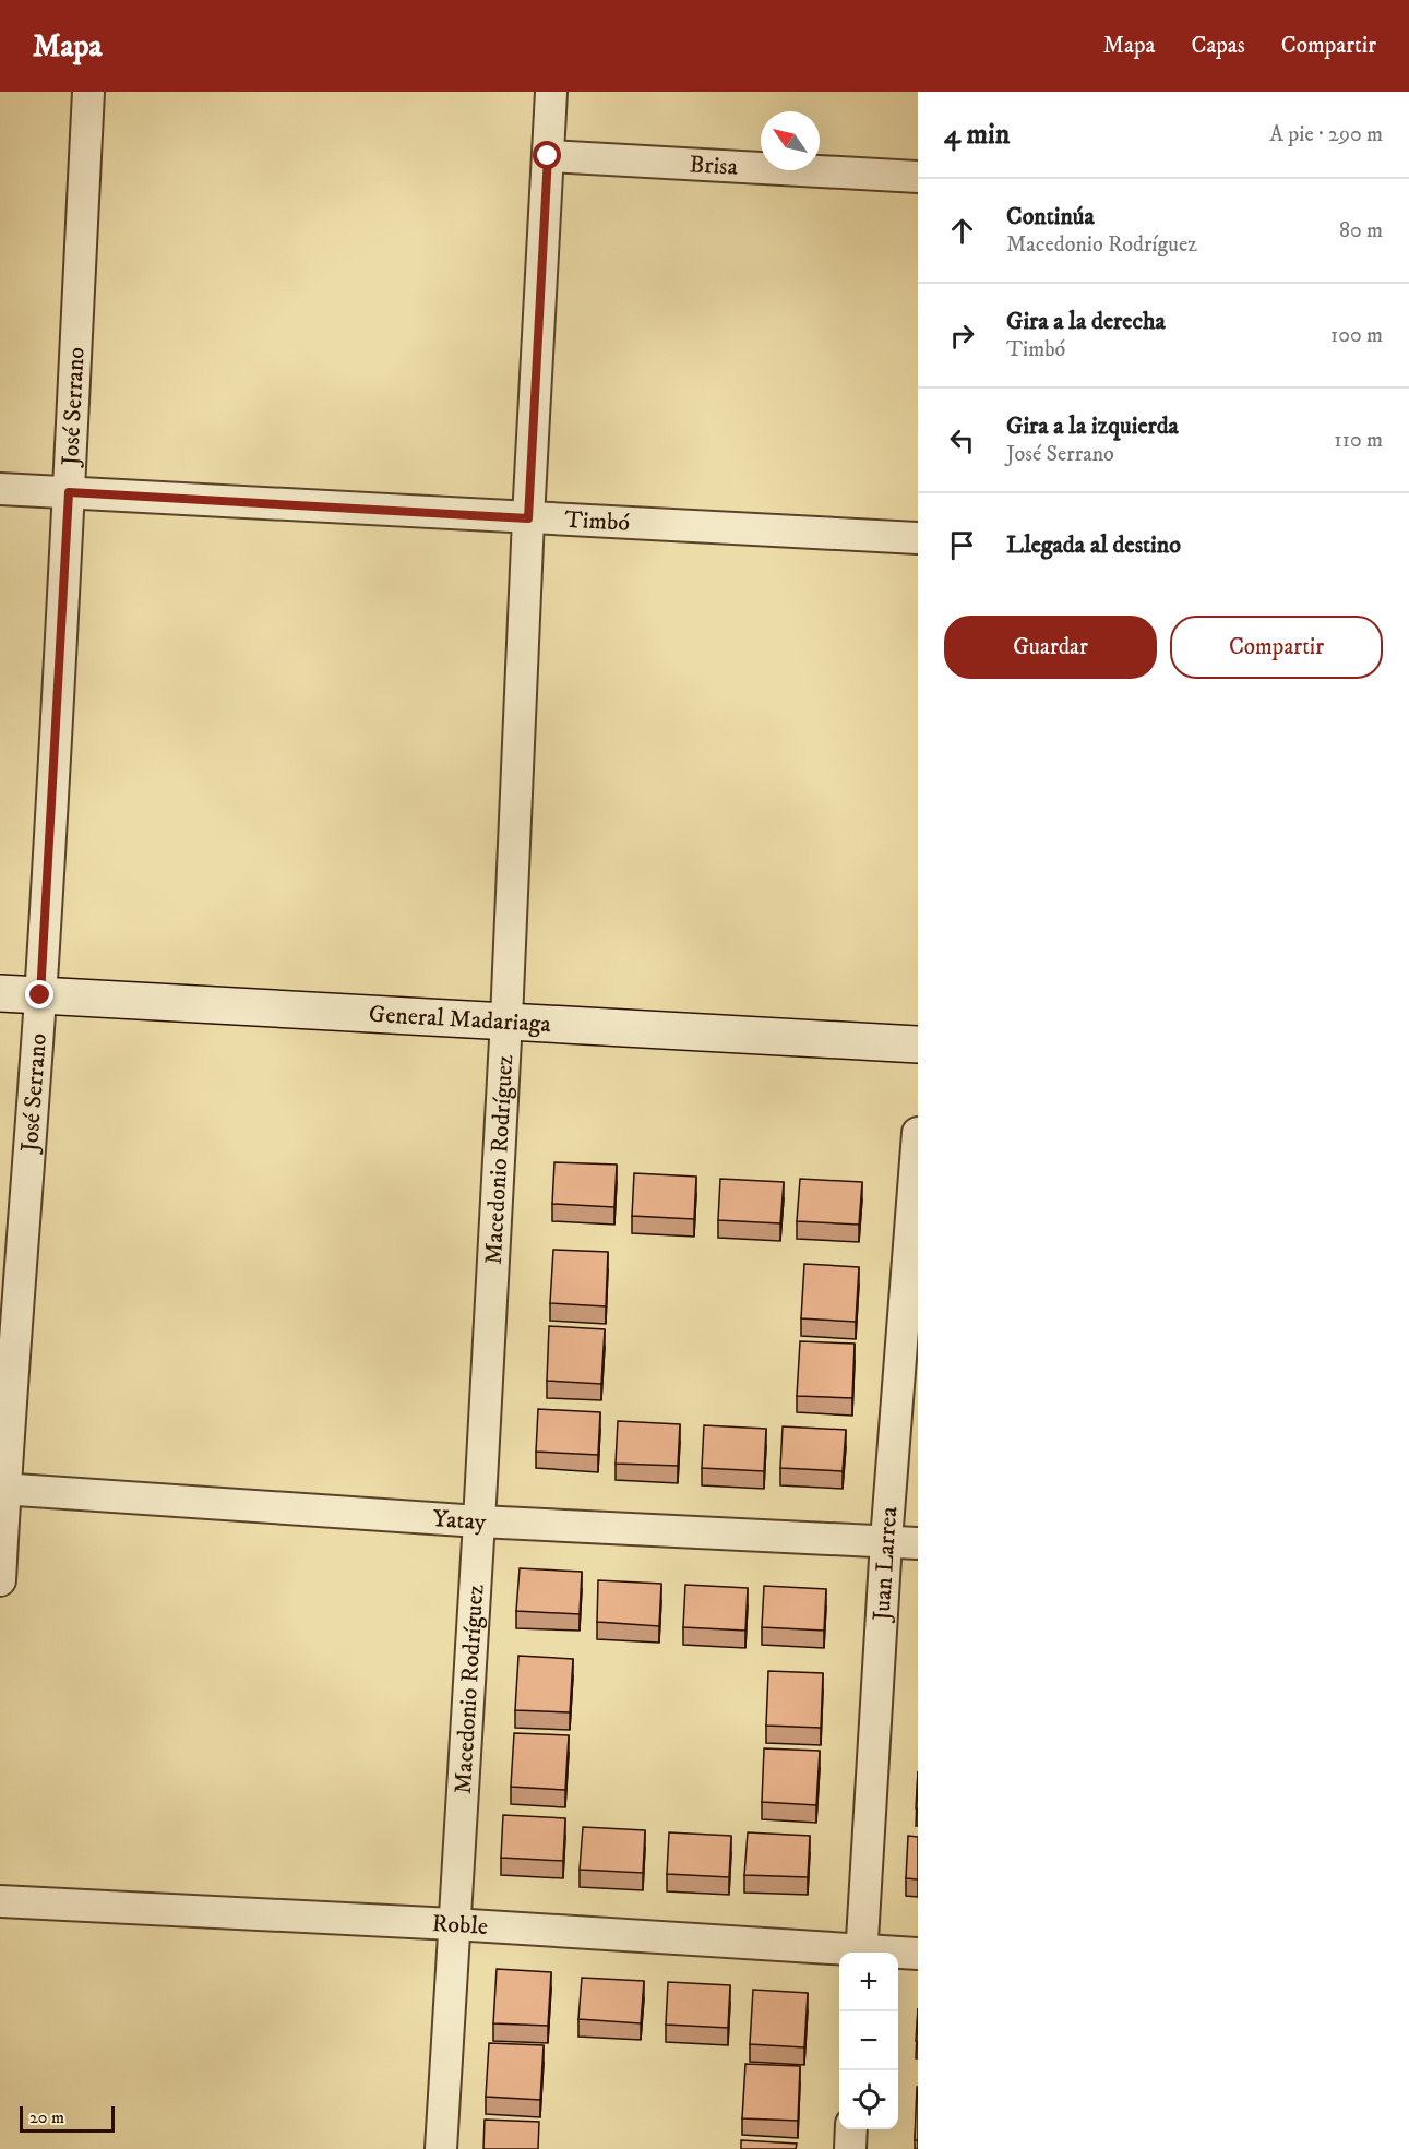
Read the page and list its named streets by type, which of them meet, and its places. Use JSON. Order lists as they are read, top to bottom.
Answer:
{
  "streets": {
    "street": [
      "Brisa",
      "José Serrano",
      "Timbó",
      "General Madariaga",
      "Macedonio Rodríguez",
      "Yatay",
      "Juan Larrea",
      "Roble"
    ]
  },
  "crossings": [
    ["Brisa", "Macedonio Rodríguez"],
    ["José Serrano", "Timbó"],
    ["José Serrano", "General Madariaga"],
    ["José Serrano", "Yatay"],
    ["Timbó", "Macedonio Rodríguez"],
    ["General Madariaga", "Macedonio Rodríguez"],
    ["Macedonio Rodríguez", "Yatay"],
    ["Macedonio Rodríguez", "Roble"],
    ["Yatay", "Juan Larrea"]
  ],
  "scale_bar": "20 m",
  "north": "top left",
  "page": {
    "header": "Mapa",
    "nav": ["Mapa", "Capas", "Compartir"],
    "heading": ["4 min", "A pie · 290 m"],
    "list": [
      ["Continúa", "Macedonio Rodríguez", "80 m"],
      ["Gira a la derecha", "Timbó", "100 m"],
      ["Gira a la izquierda", "José Serrano", "110 m"],
      "Llegada al destino"
    ],
    "buttons": ["Guardar", "Compartir"],
    "map_buttons": ["+", "−"],
    "scale": "20 m"
  }
}
